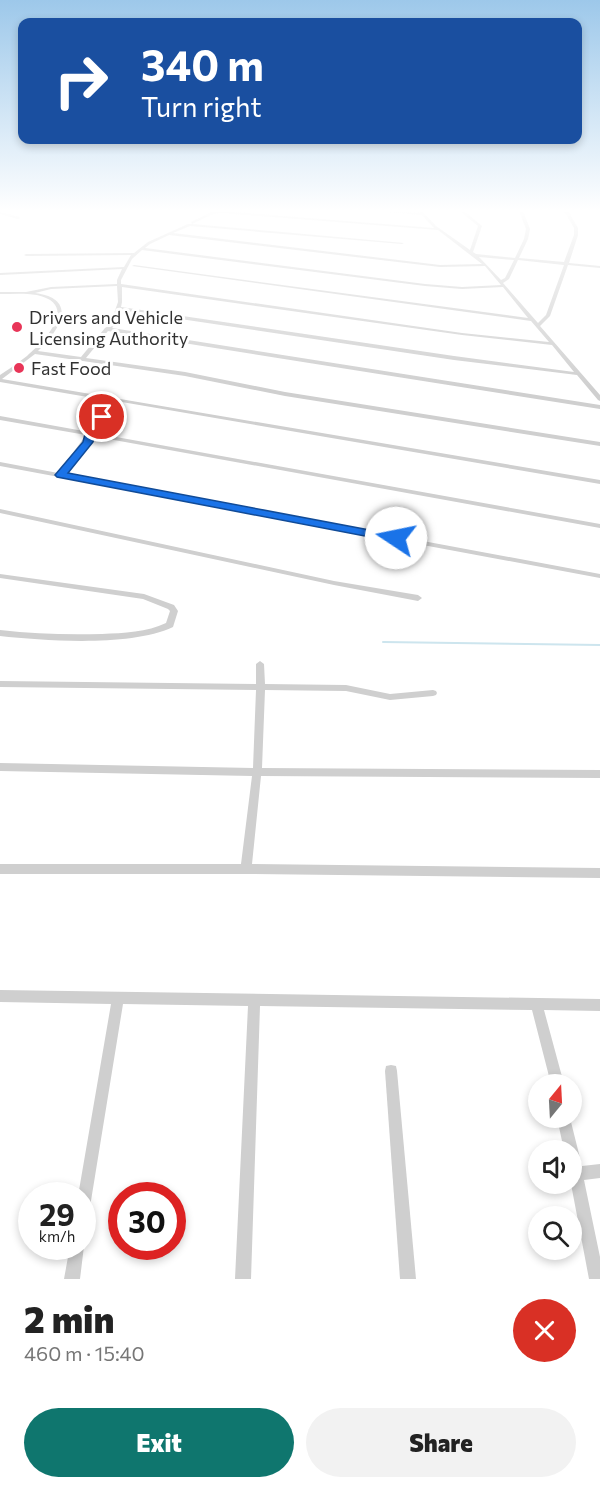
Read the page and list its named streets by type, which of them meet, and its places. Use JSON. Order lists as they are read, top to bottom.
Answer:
{
  "places": ["Drivers and Vehicle Licensing Authority", "Fast Food"],
  "north": "top",
  "page": {
    "turn": ["340 m", "Turn right"],
    "speed": "29 km/h",
    "limit": "30",
    "heading": ["2 min", "460 m · 15:40"],
    "buttons": ["Exit", "Share"]
  }
}
